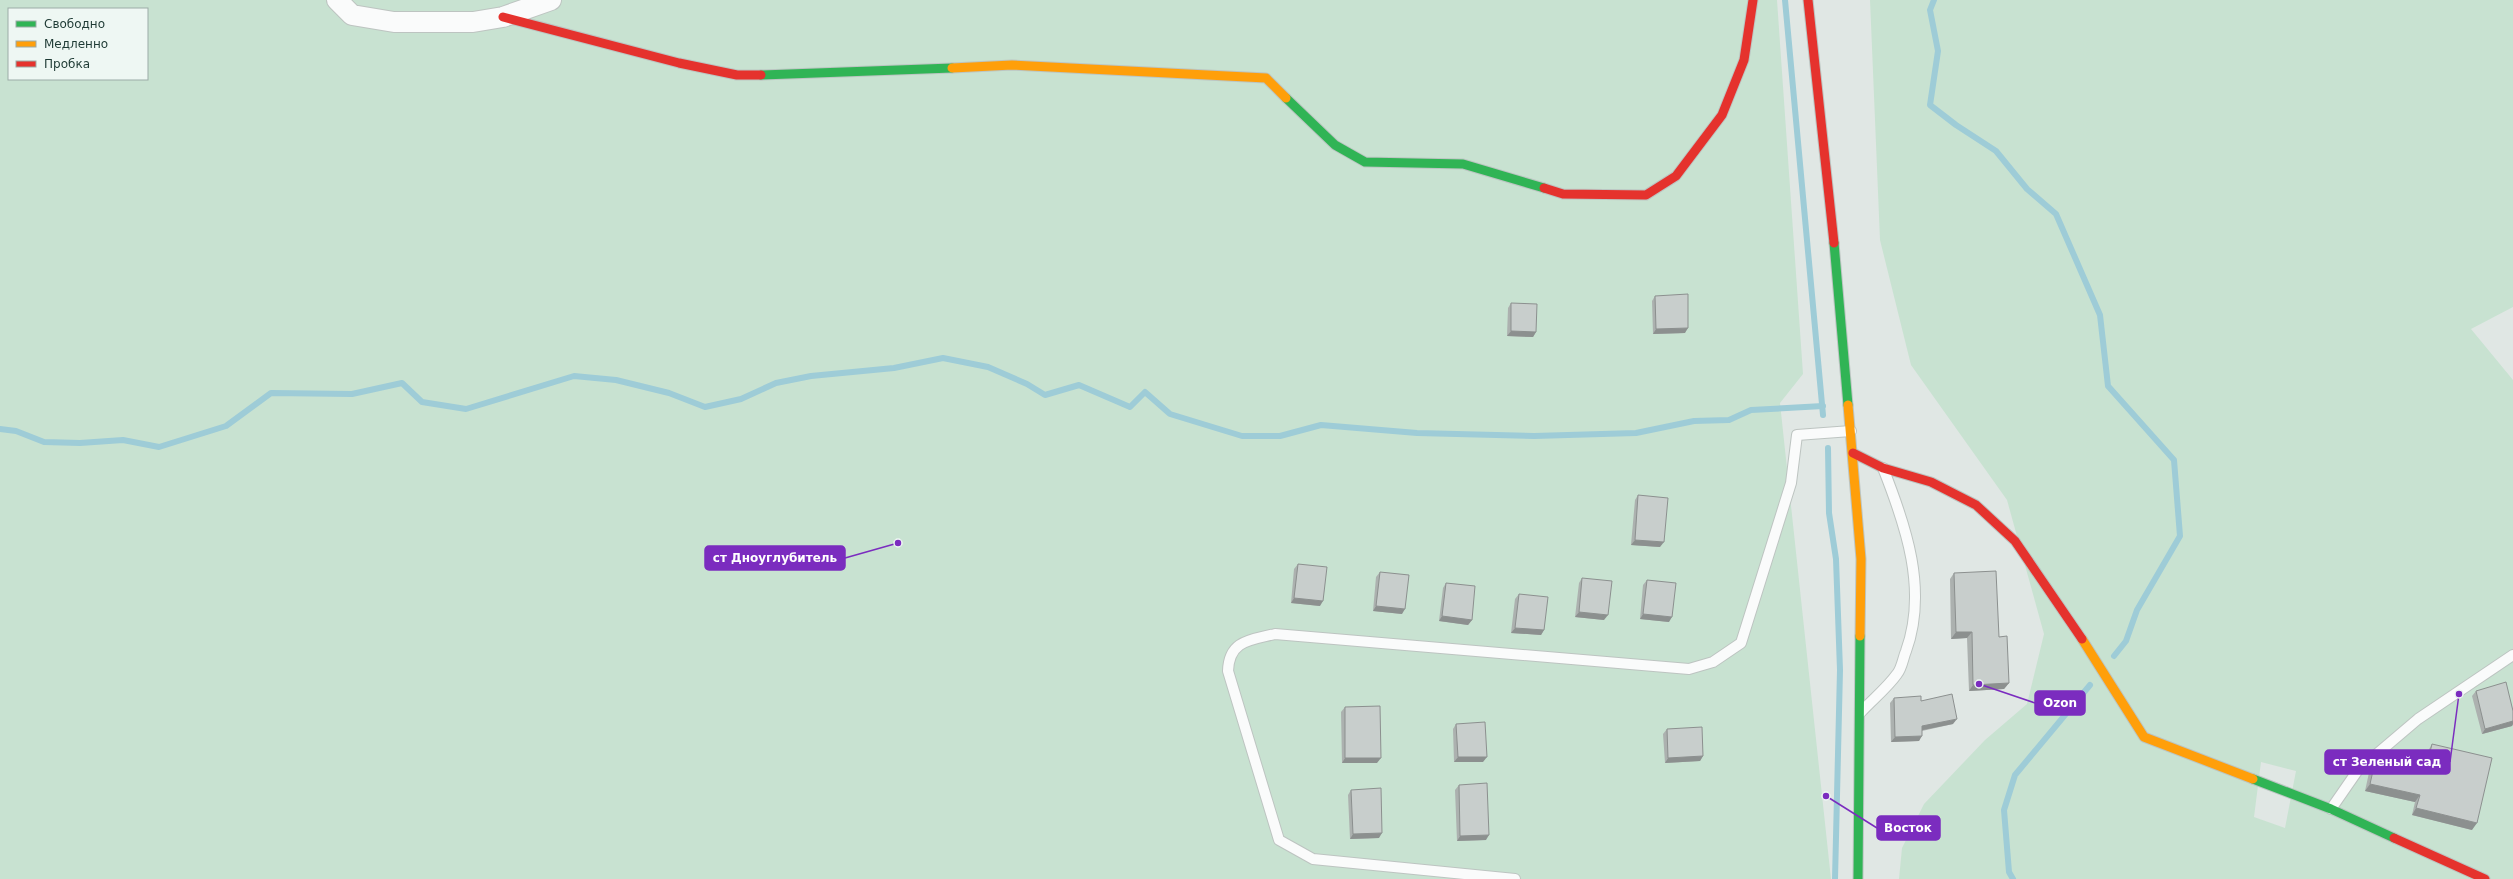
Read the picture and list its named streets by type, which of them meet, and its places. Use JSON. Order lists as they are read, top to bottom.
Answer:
{
  "places": [
    "ст Дноуглубитель",
    "Ozon",
    "ст Зеленый сад",
    "Восток"
  ],
  "legend": ["Свободно", "Медленно", "Пробка"]
}
